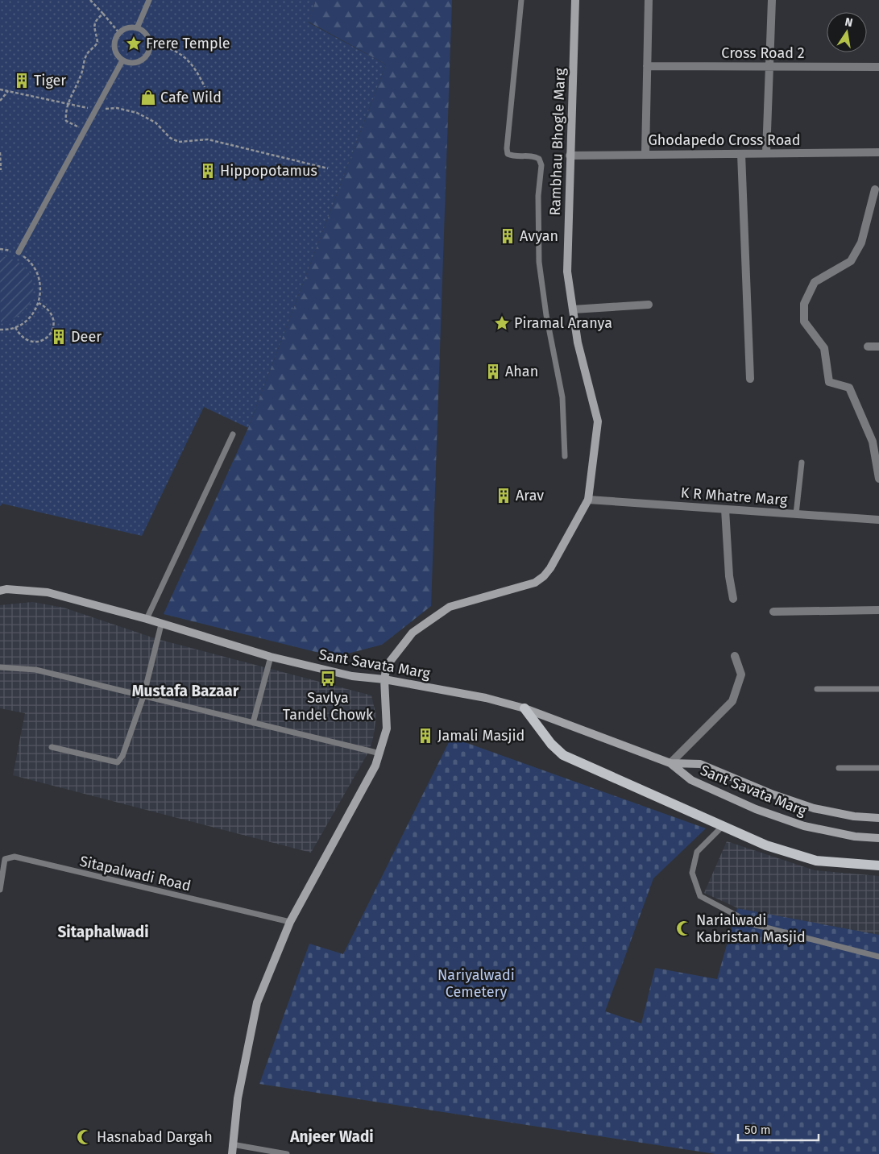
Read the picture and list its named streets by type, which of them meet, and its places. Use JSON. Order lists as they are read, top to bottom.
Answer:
{
  "streets": {
    "street": [
      "Cross Road 2",
      "Ghodapedo Cross Road",
      "Rambhau Bhogle Marg",
      "K R Mhatre Marg",
      "Sant Savata Marg"
    ],
    "lane": ["Sitapalwadi Road"]
  },
  "crossings": [
    ["Ghodapedo Cross Road", "Rambhau Bhogle Marg"],
    ["Rambhau Bhogle Marg", "K R Mhatre Marg"],
    ["Rambhau Bhogle Marg", "Sant Savata Marg"]
  ],
  "districts": ["Mustafa Bazaar", "Sitaphalwadi", "Anjeer Wadi"],
  "parks": ["Nariyalwadi Cemetery"],
  "places": {
    "place": ["Frere Temple", "Piramal Aranya"],
    "building": [
      "Tiger",
      "Hippopotamus",
      "Avyan",
      "Deer",
      "Ahan",
      "Arav",
      "Jamali Masjid"
    ],
    "shop": ["Cafe Wild"],
    "bus stop": ["Savlya Tandel Chowk"],
    "mosque": ["Narialwadi Kabristan Masjid", "Hasnabad Dargah"]
  },
  "scale_bar": "50 m",
  "north": "top"
}
